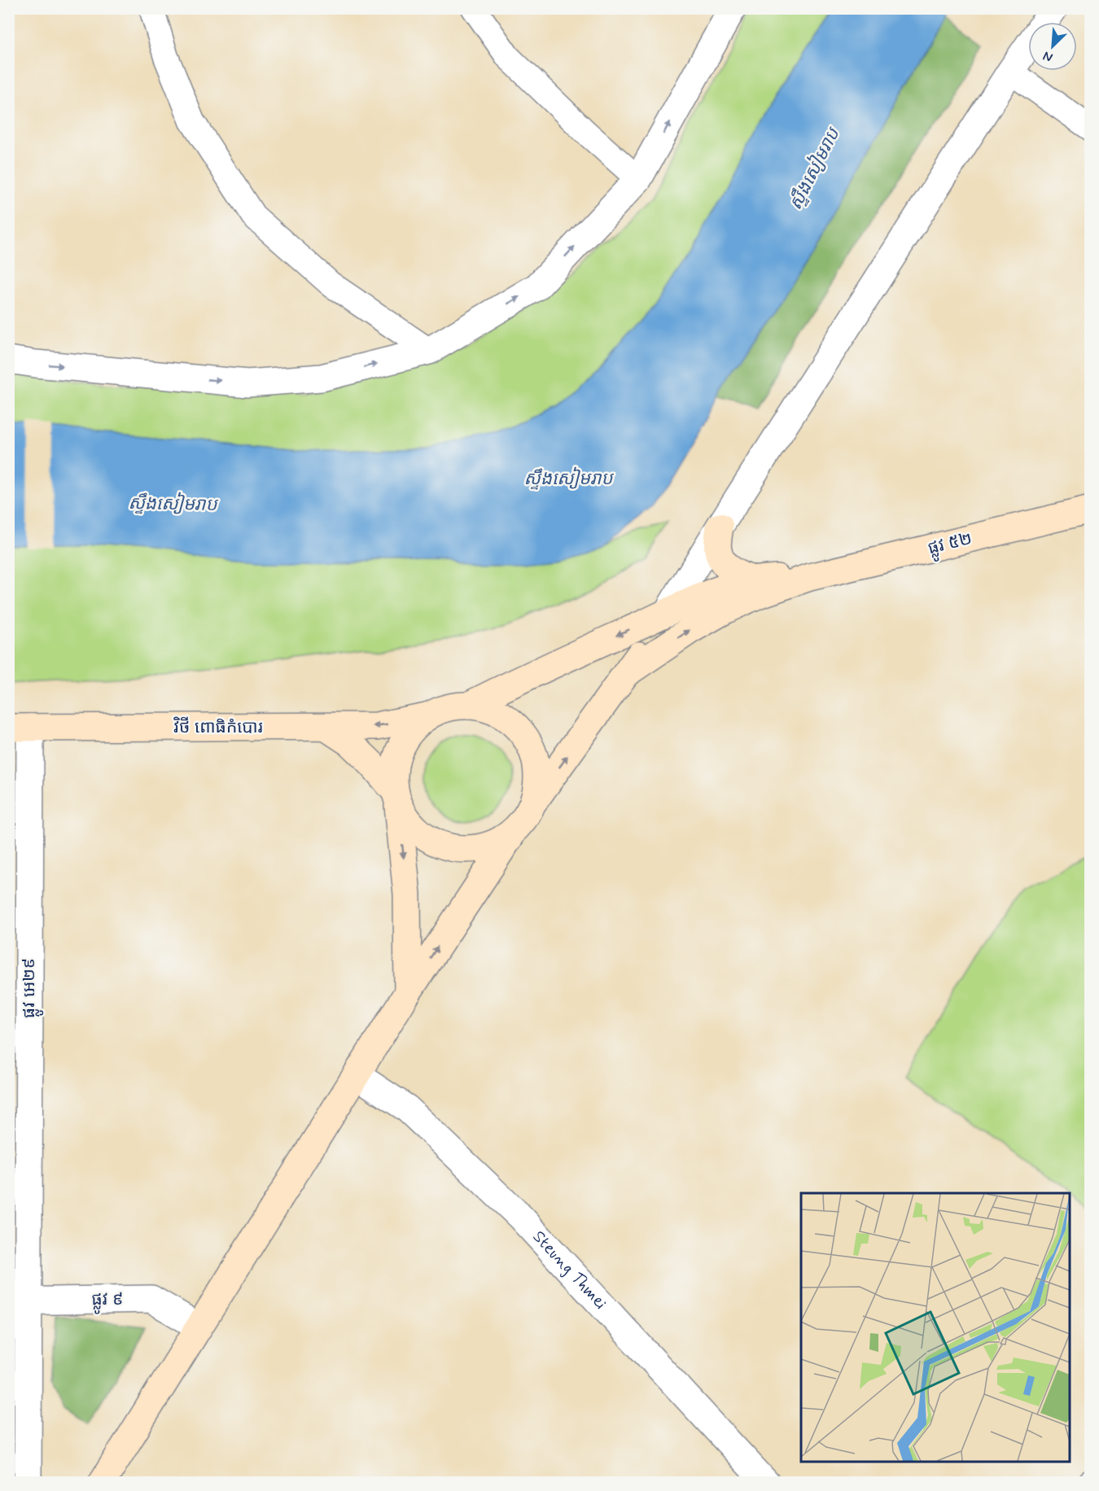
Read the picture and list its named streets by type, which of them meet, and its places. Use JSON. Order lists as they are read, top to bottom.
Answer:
{
  "streets": {
    "main road": ["ផ្លូវ ៥២", "វិថី ពោធិកំបោរ"],
    "street": ["ផ្លូវ អេ២៩", "Steung Thmei", "ផ្លូវ ៩"]
  },
  "crossings": [
    ["ផ្លូវ ៥២", "វិថី ពោធិកំបោរ"],
    ["វិថី ពោធិកំបោរ", "ផ្លូវ អេ២៩"],
    ["ផ្លូវ អេ២៩", "ផ្លូវ ៩"]
  ],
  "water": ["ស្ទឹងសៀមរាប"],
  "north": "bottom left"
}
